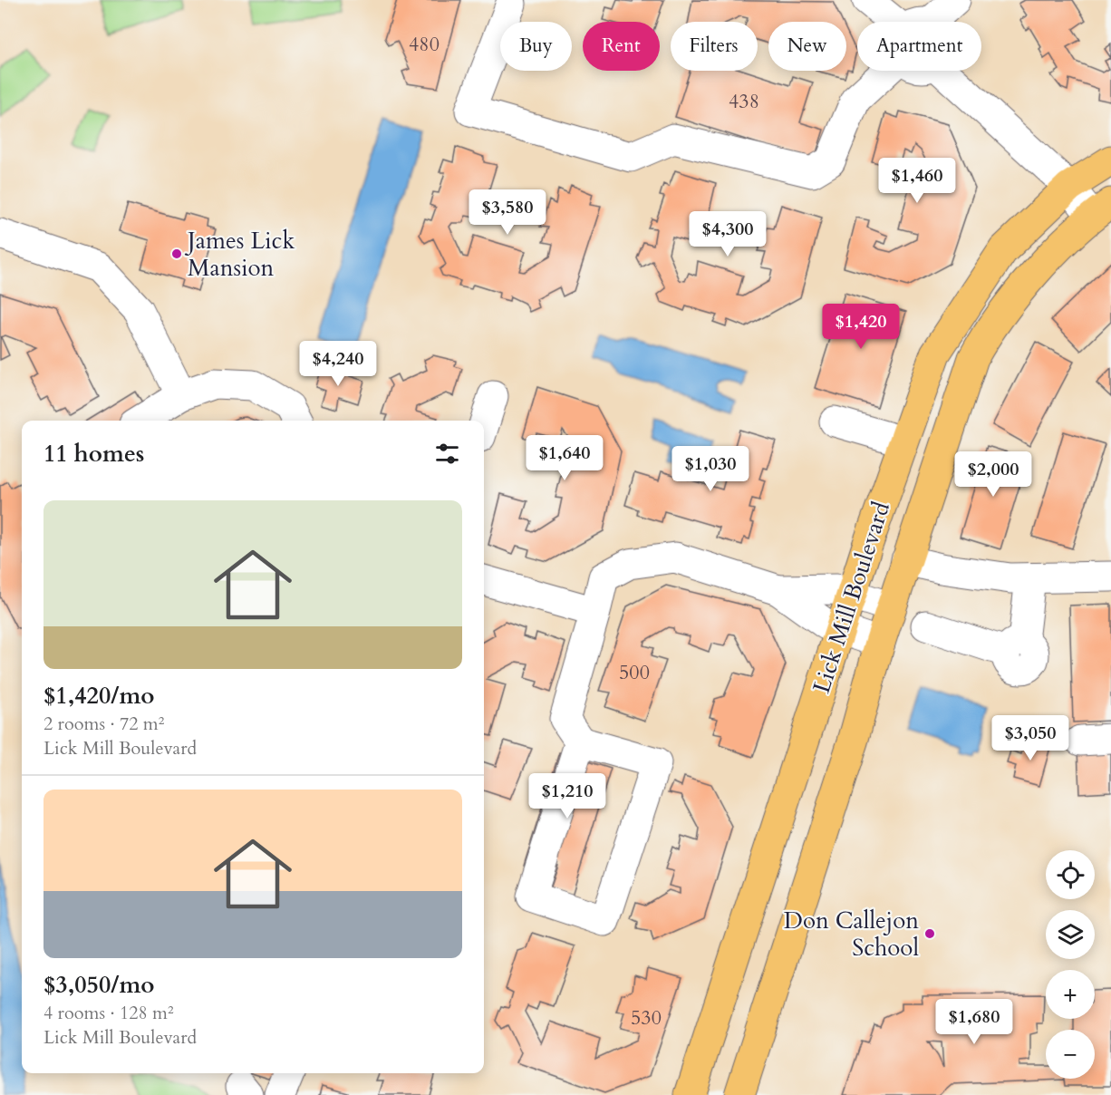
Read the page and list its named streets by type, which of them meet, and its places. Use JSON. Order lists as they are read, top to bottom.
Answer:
{
  "streets": {
    "main road": ["Lick Mill Boulevard"]
  },
  "places": ["James Lick Mansion", "Don Callejon School"],
  "house_numbers": [
    "480",
    "438",
    "500",
    "530"
  ],
  "page": {
    "chip": [
      "Buy",
      "Rent",
      "Filters",
      "New",
      "Apartment"
    ],
    "price": [
      "$1,460",
      "$3,580",
      "$4,300",
      "$1,420",
      "$4,240",
      "$1,640",
      "$1,030",
      "$2,000",
      "$3,050",
      "$1,210",
      "$1,680"
    ],
    "heading": "11 homes",
    "list": [
      {
        "name": "$1,420/mo",
        "note": "2 rooms · 72 m² · Lick Mill Boulevard"
      },
      {
        "name": "$3,050/mo",
        "note": "4 rooms · 128 m² · Lick Mill Boulevard"
      }
    ],
    "map_buttons": ["+", "−"]
  }
}
